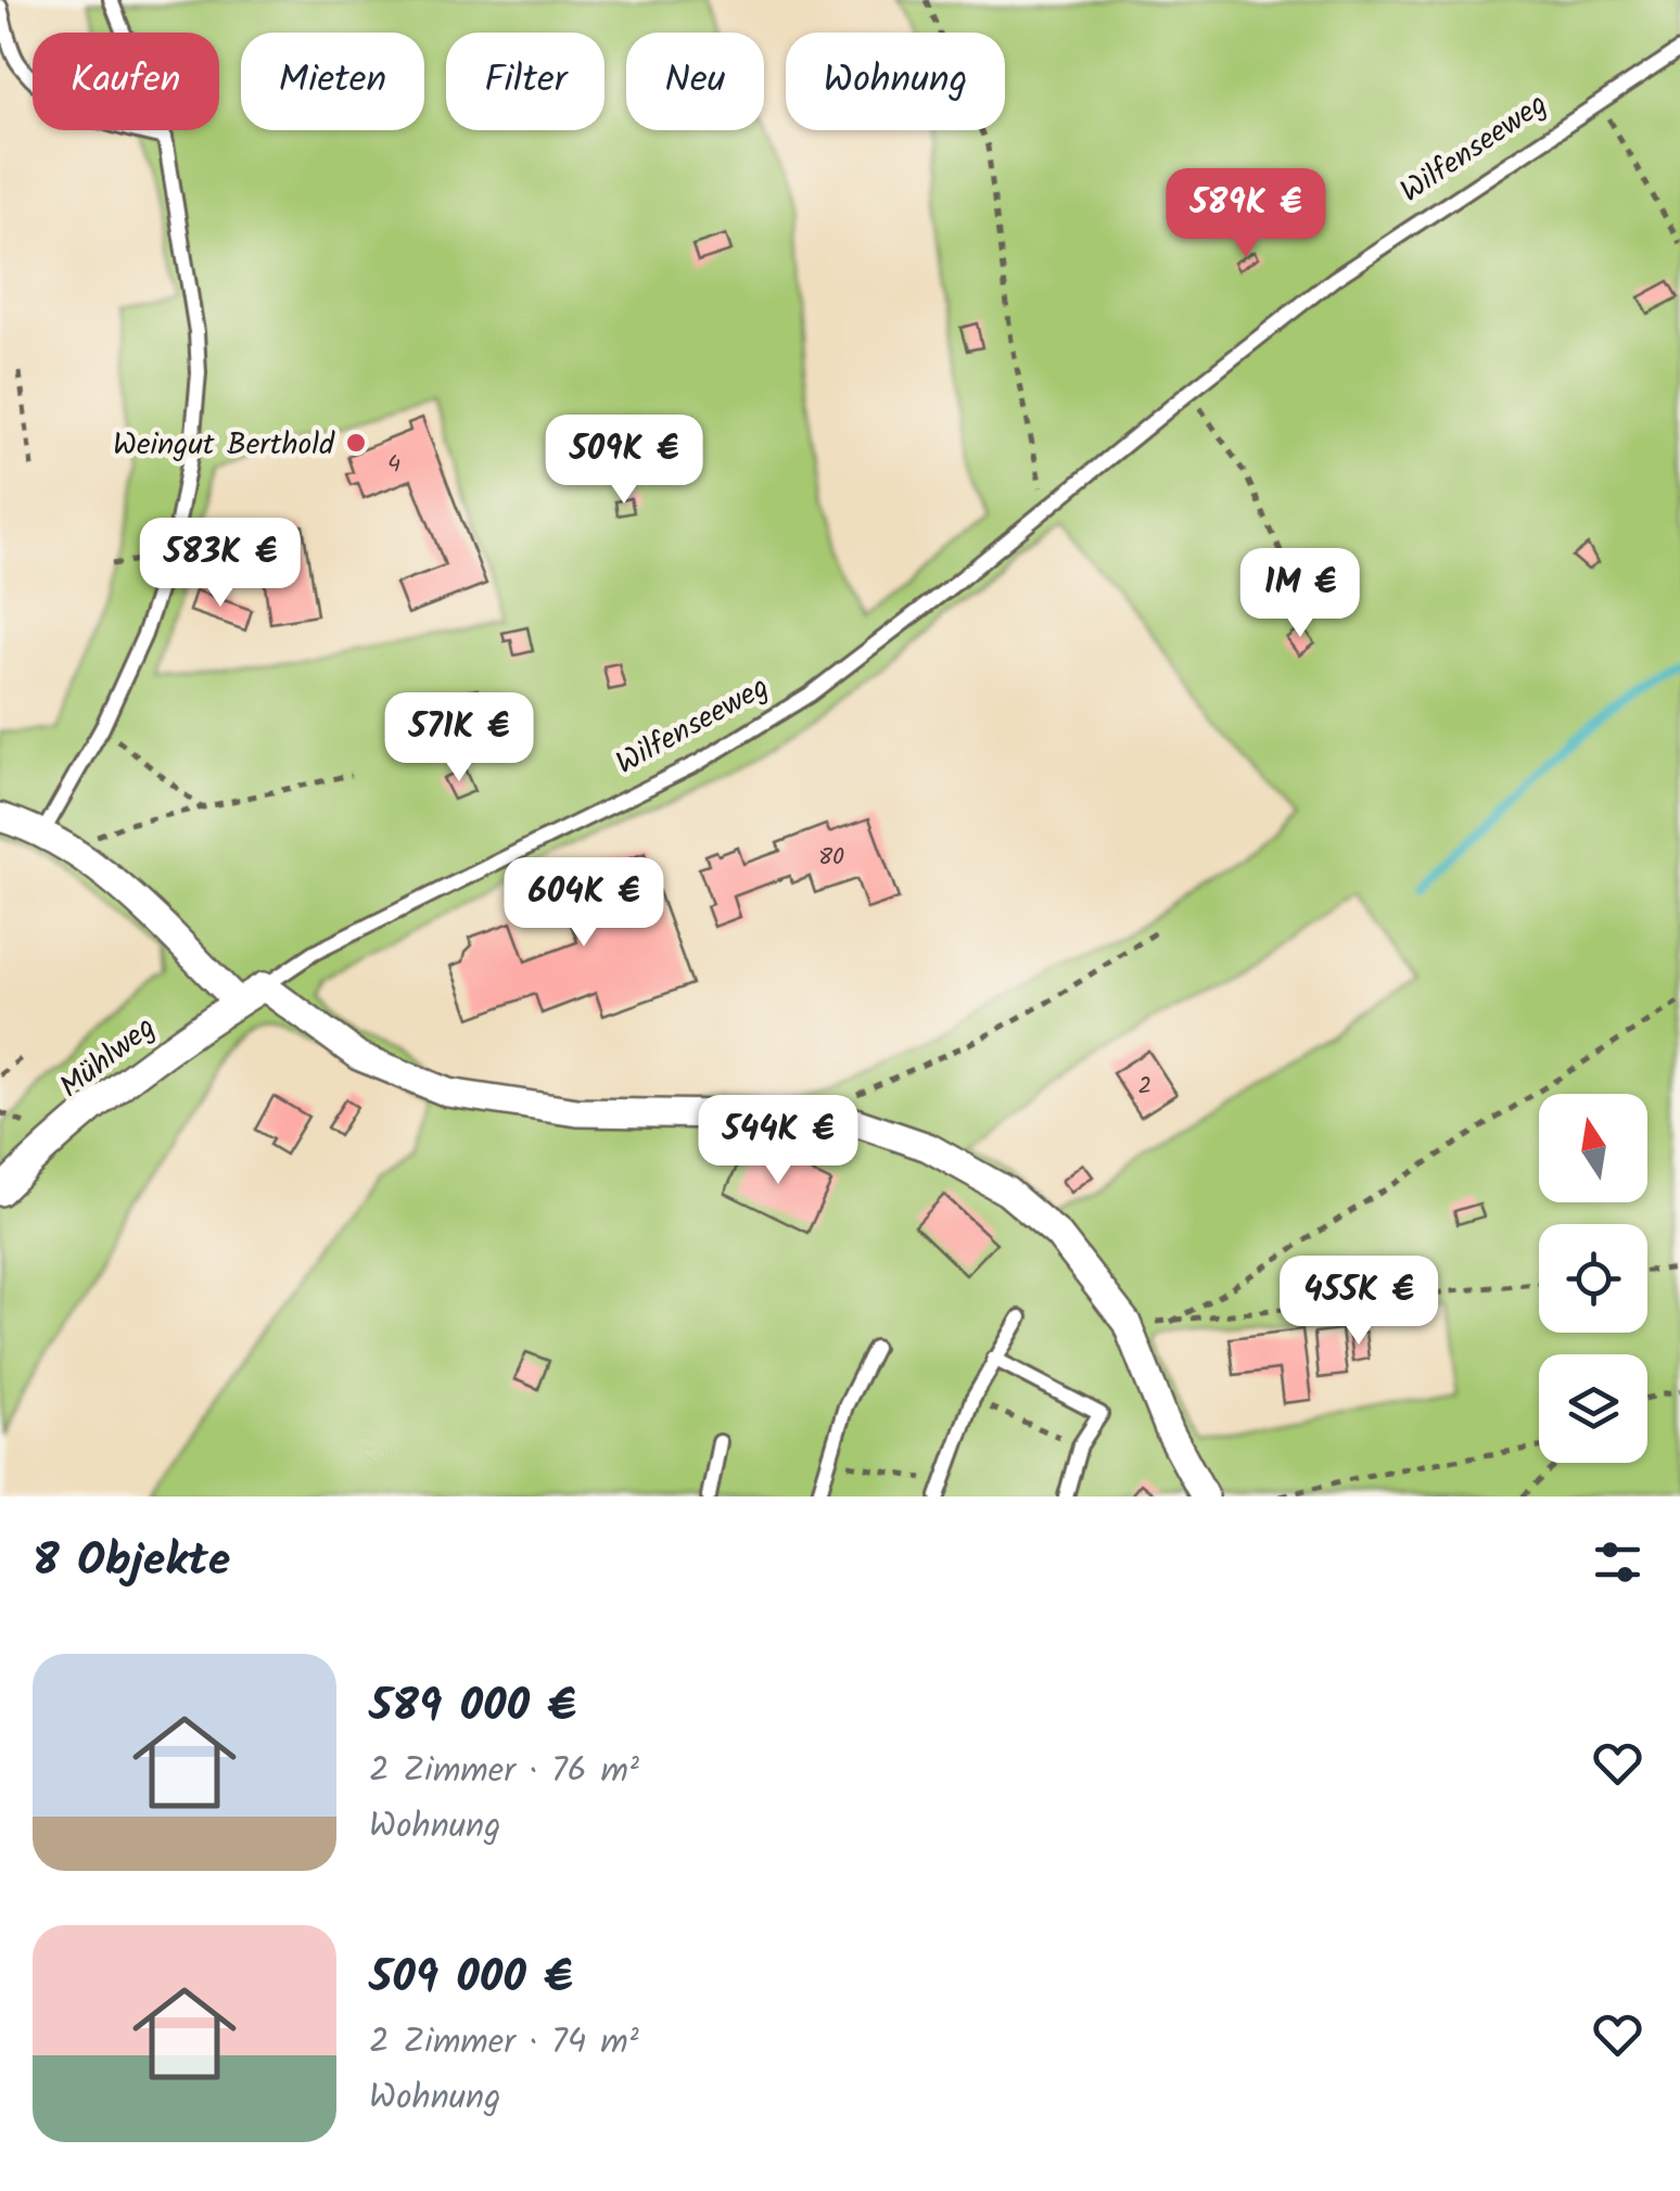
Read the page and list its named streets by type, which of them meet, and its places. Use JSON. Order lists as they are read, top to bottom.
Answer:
{
  "streets": {
    "street": ["Mühlweg"],
    "lane": ["Wilfenseeweg"]
  },
  "crossings": [
    ["Wilfenseeweg", "Mühlweg"]
  ],
  "places": ["Weingut Berthold"],
  "house_numbers": ["4", "80", "2"],
  "north": "top",
  "page": {
    "chip": [
      "Kaufen",
      "Mieten",
      "Filter",
      "Neu",
      "Wohnung"
    ],
    "price": [
      "589K €",
      "509K €",
      "583K €",
      "1M €",
      "571K €",
      "604K €",
      "544K €",
      "455K €"
    ],
    "heading": "8 Objekte",
    "list": [
      {
        "name": "589 000 €",
        "note": "2 Zimmer · 76 m² · Wohnung"
      },
      {
        "name": "509 000 €",
        "note": "2 Zimmer · 74 m² · Wohnung"
      }
    ]
  }
}
